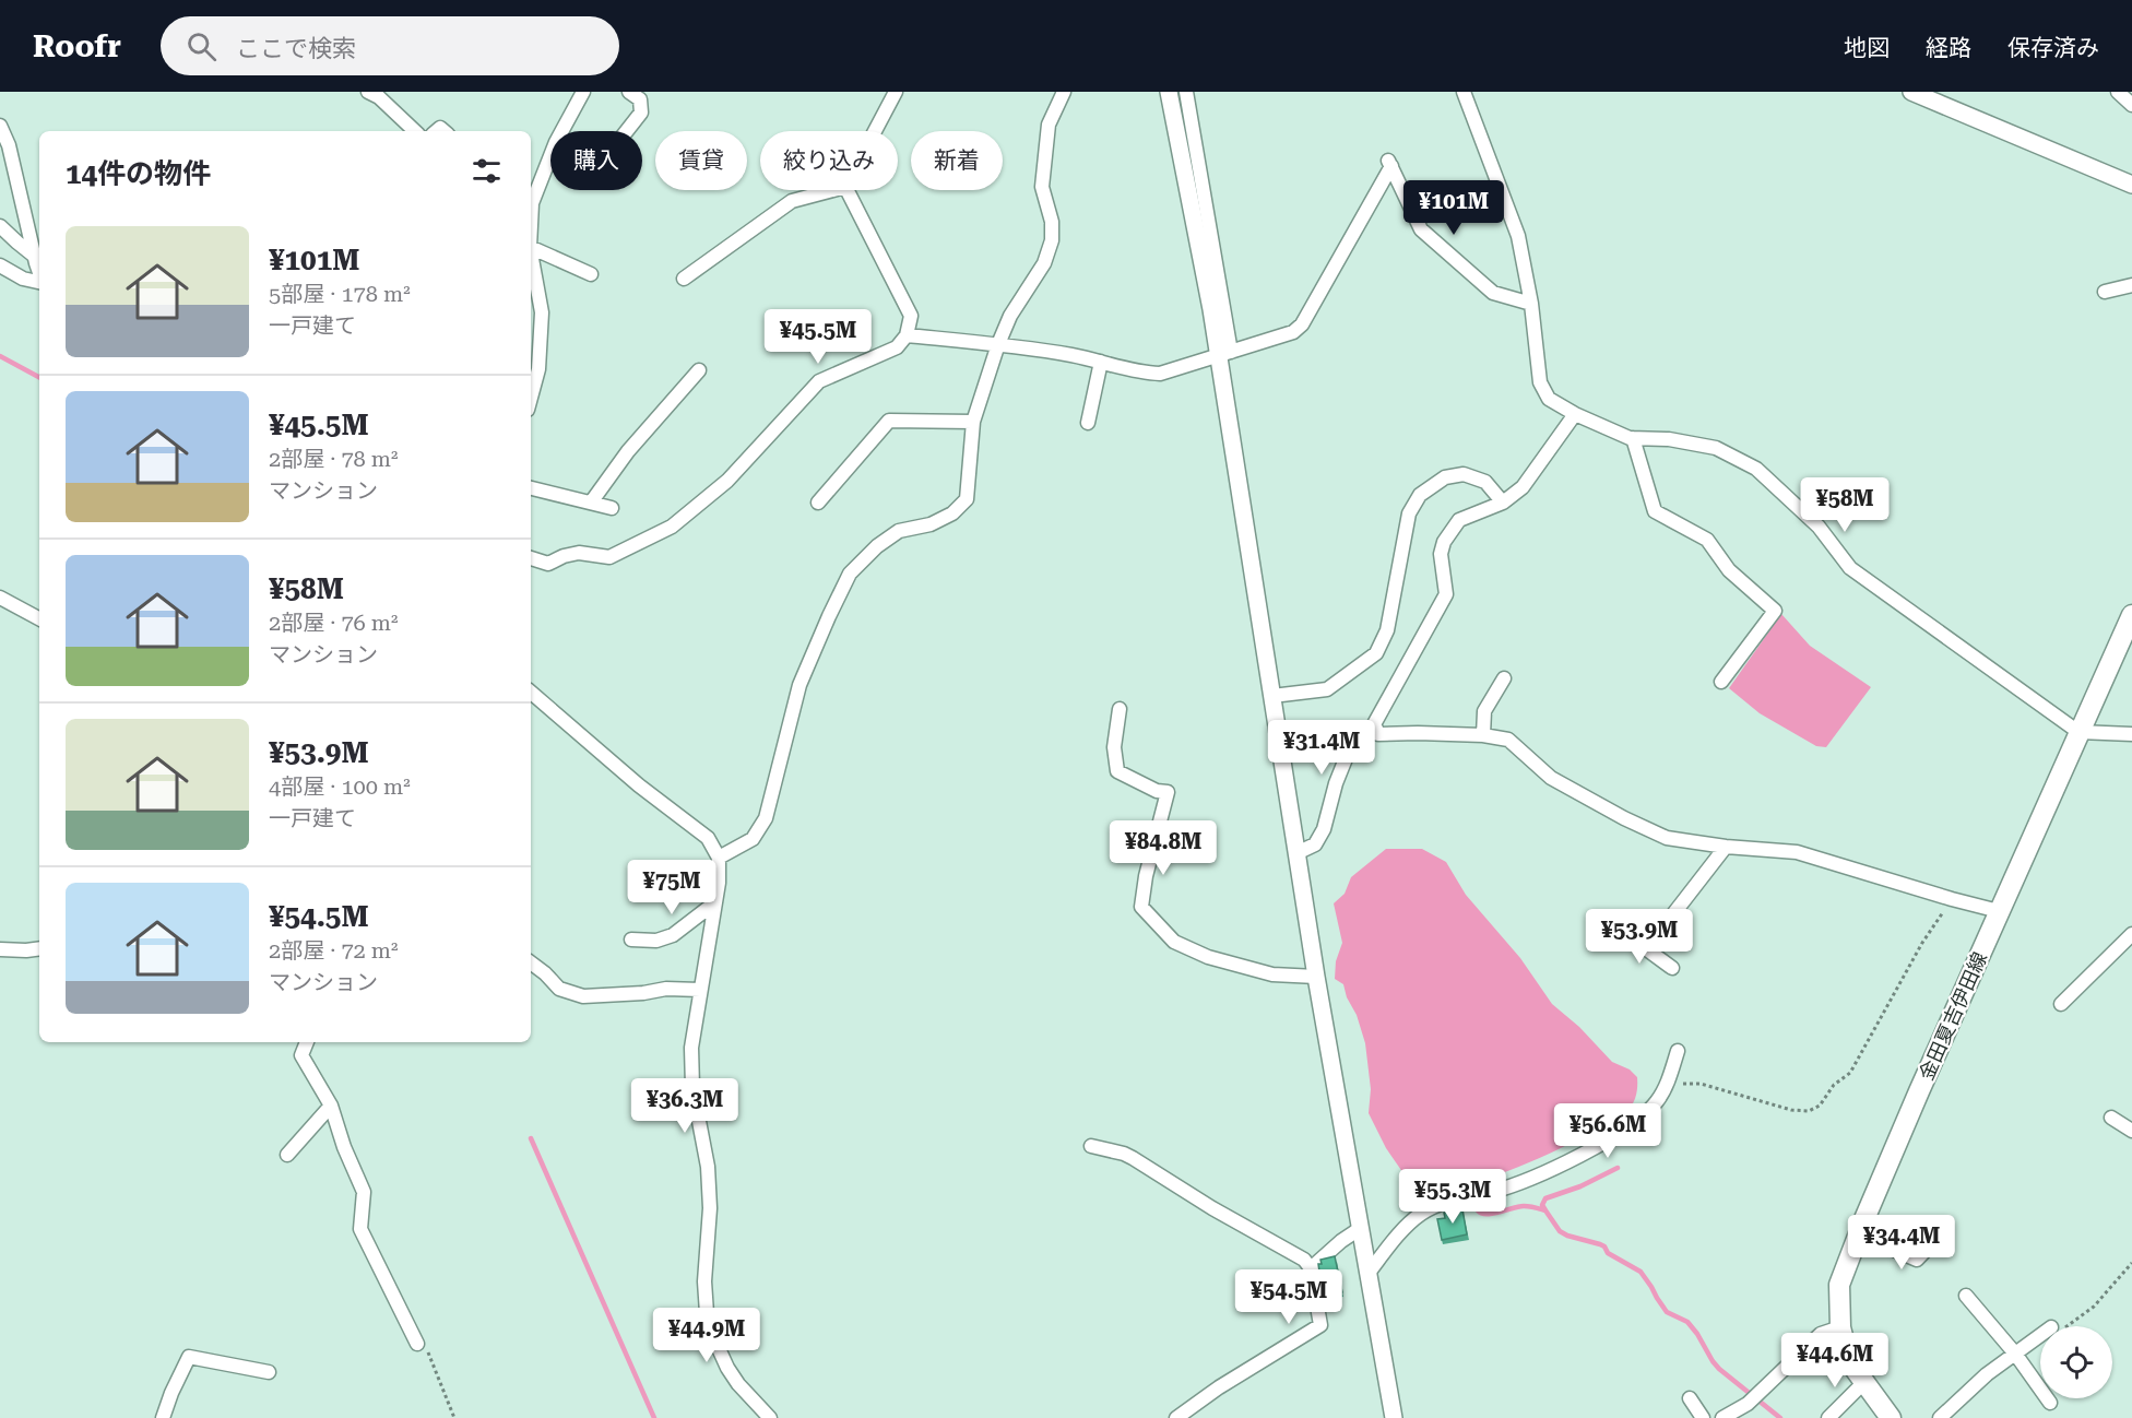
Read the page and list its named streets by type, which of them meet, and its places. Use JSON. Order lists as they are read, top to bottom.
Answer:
{
  "streets": {
    "main road": ["金田夏吉伊田線"]
  },
  "page": {
    "header": "Roofr",
    "search": "ここで検索",
    "nav": ["地図", "経路", "保存済み"],
    "chip": [
      "購入",
      "賃貸",
      "絞り込み",
      "新着"
    ],
    "heading": "14件の物件",
    "price": [
      "¥101M",
      "¥45.5M",
      "¥58M",
      "¥31.4M",
      "¥84.8M",
      "¥75M",
      "¥53.9M",
      "¥36.3M",
      "¥56.6M",
      "¥55.3M",
      "¥34.4M",
      "¥54.5M",
      "¥44.9M",
      "¥44.6M"
    ],
    "list": [
      {
        "name": "¥101M",
        "note": "5部屋 · 178 m² · 一戸建て"
      },
      {
        "name": "¥45.5M",
        "note": "2部屋 · 78 m² · マンション"
      },
      {
        "name": "¥58M",
        "note": "2部屋 · 76 m² · マンション"
      },
      {
        "name": "¥53.9M",
        "note": "4部屋 · 100 m² · 一戸建て"
      },
      {
        "name": "¥54.5M",
        "note": "2部屋 · 72 m² · マンション"
      }
    ]
  }
}
